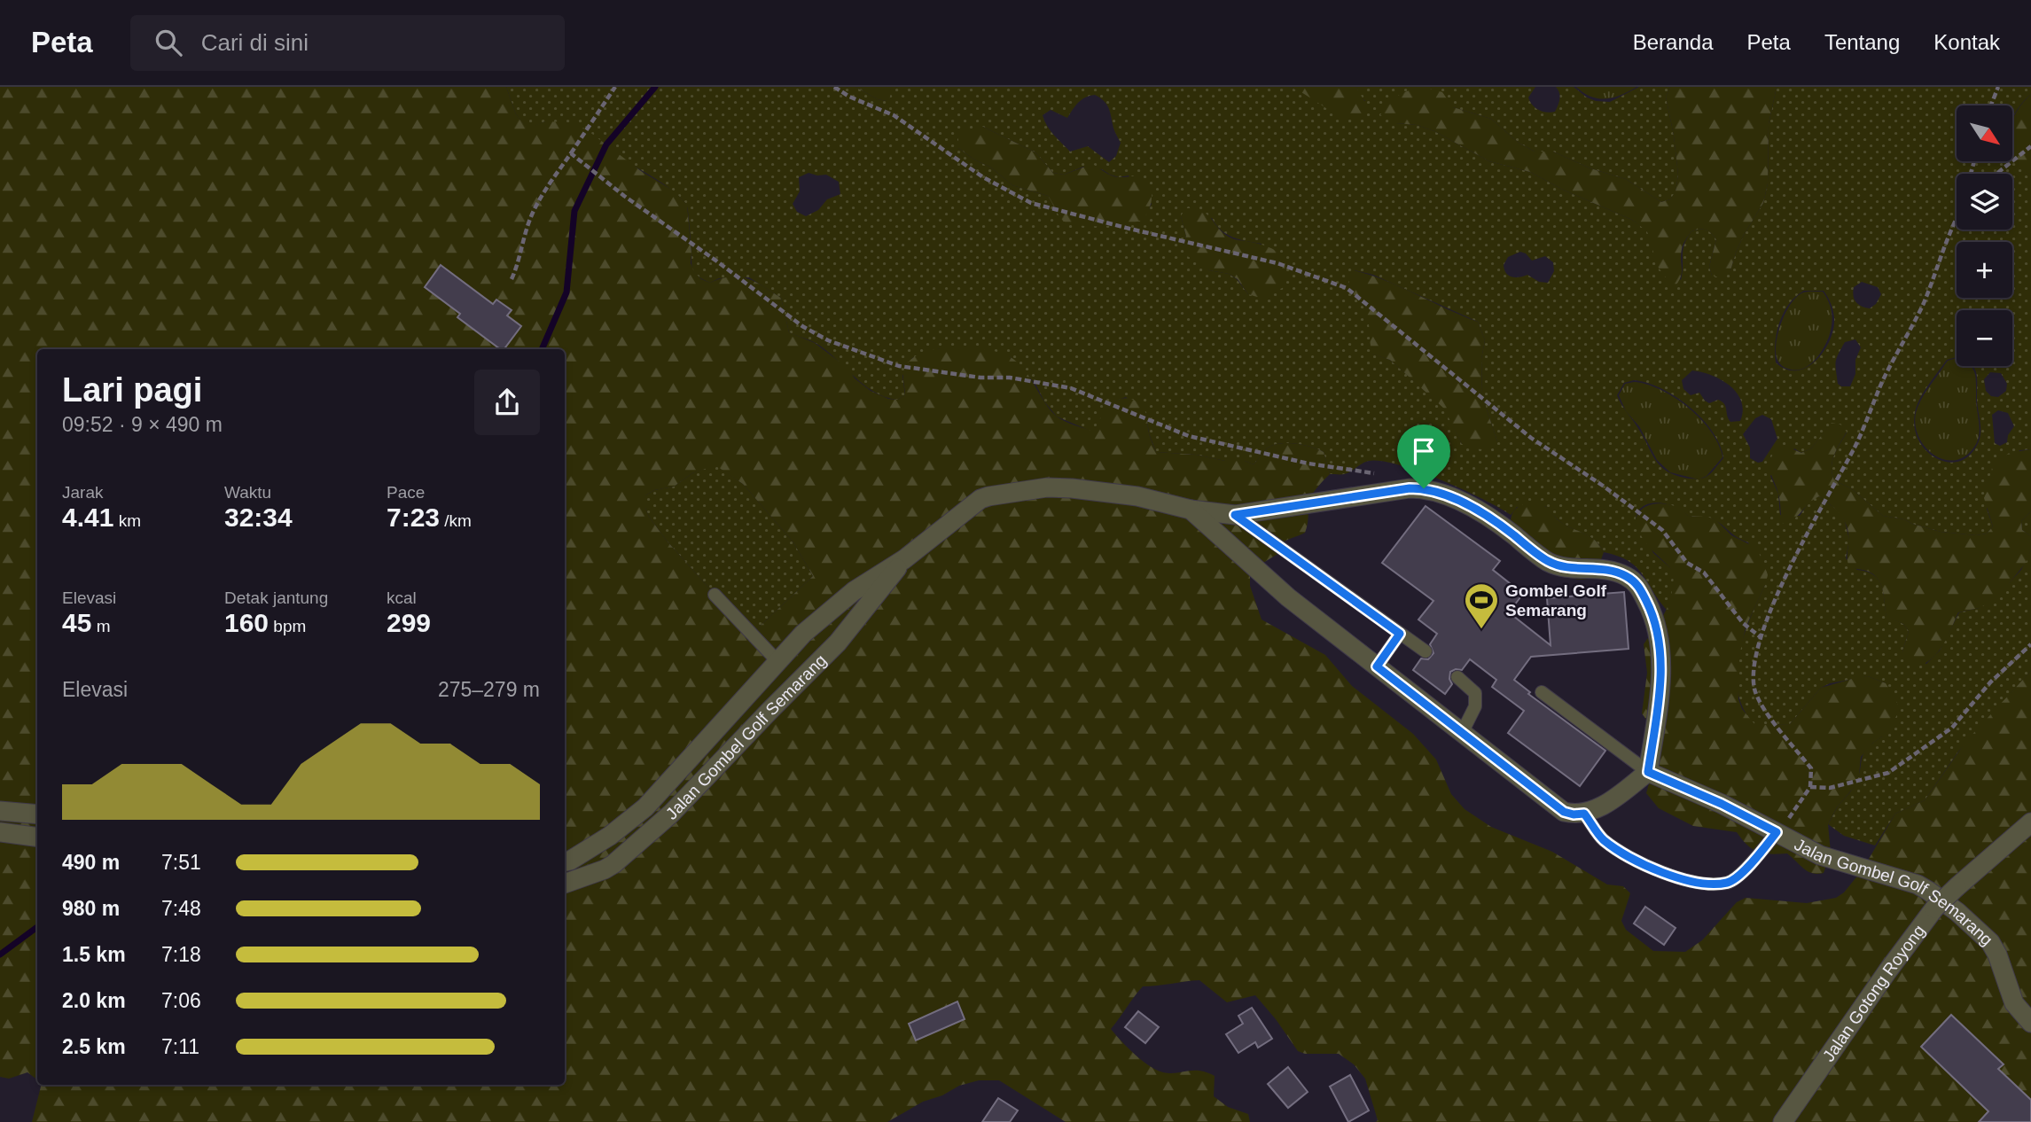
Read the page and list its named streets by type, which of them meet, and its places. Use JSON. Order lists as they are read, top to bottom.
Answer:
{
  "streets": {
    "street": ["Jalan Gombel Golf Semarang", "Jalan Gotong Royong"]
  },
  "places": {
    "sports": ["Gombel Golf Semarang"]
  },
  "north": "bottom right",
  "page": {
    "header": "Peta",
    "search": "Cari di sini",
    "nav": [
      "Beranda",
      "Peta",
      "Tentang",
      "Kontak"
    ],
    "map_buttons": ["+", "−"],
    "heading": ["Lari pagi", "09:52 · 9 × 490 m"],
    "stats": [
      ["Jarak", "4.41 km"],
      ["Waktu", "32:34"],
      ["Pace", "7:23 /km"],
      ["Elevasi", "45 m"],
      ["Detak jantung", "160 bpm"],
      ["kcal", "299"]
    ],
    "chart": ["Elevasi", "275–279 m"],
    "list": [
      {
        "name": "490 m",
        "note": "7:51"
      },
      {
        "name": "980 m",
        "note": "7:48"
      },
      {
        "name": "1.5 km",
        "note": "7:18"
      },
      {
        "name": "2.0 km",
        "note": "7:06"
      },
      {
        "name": "2.5 km",
        "note": "7:11"
      }
    ]
  }
}
